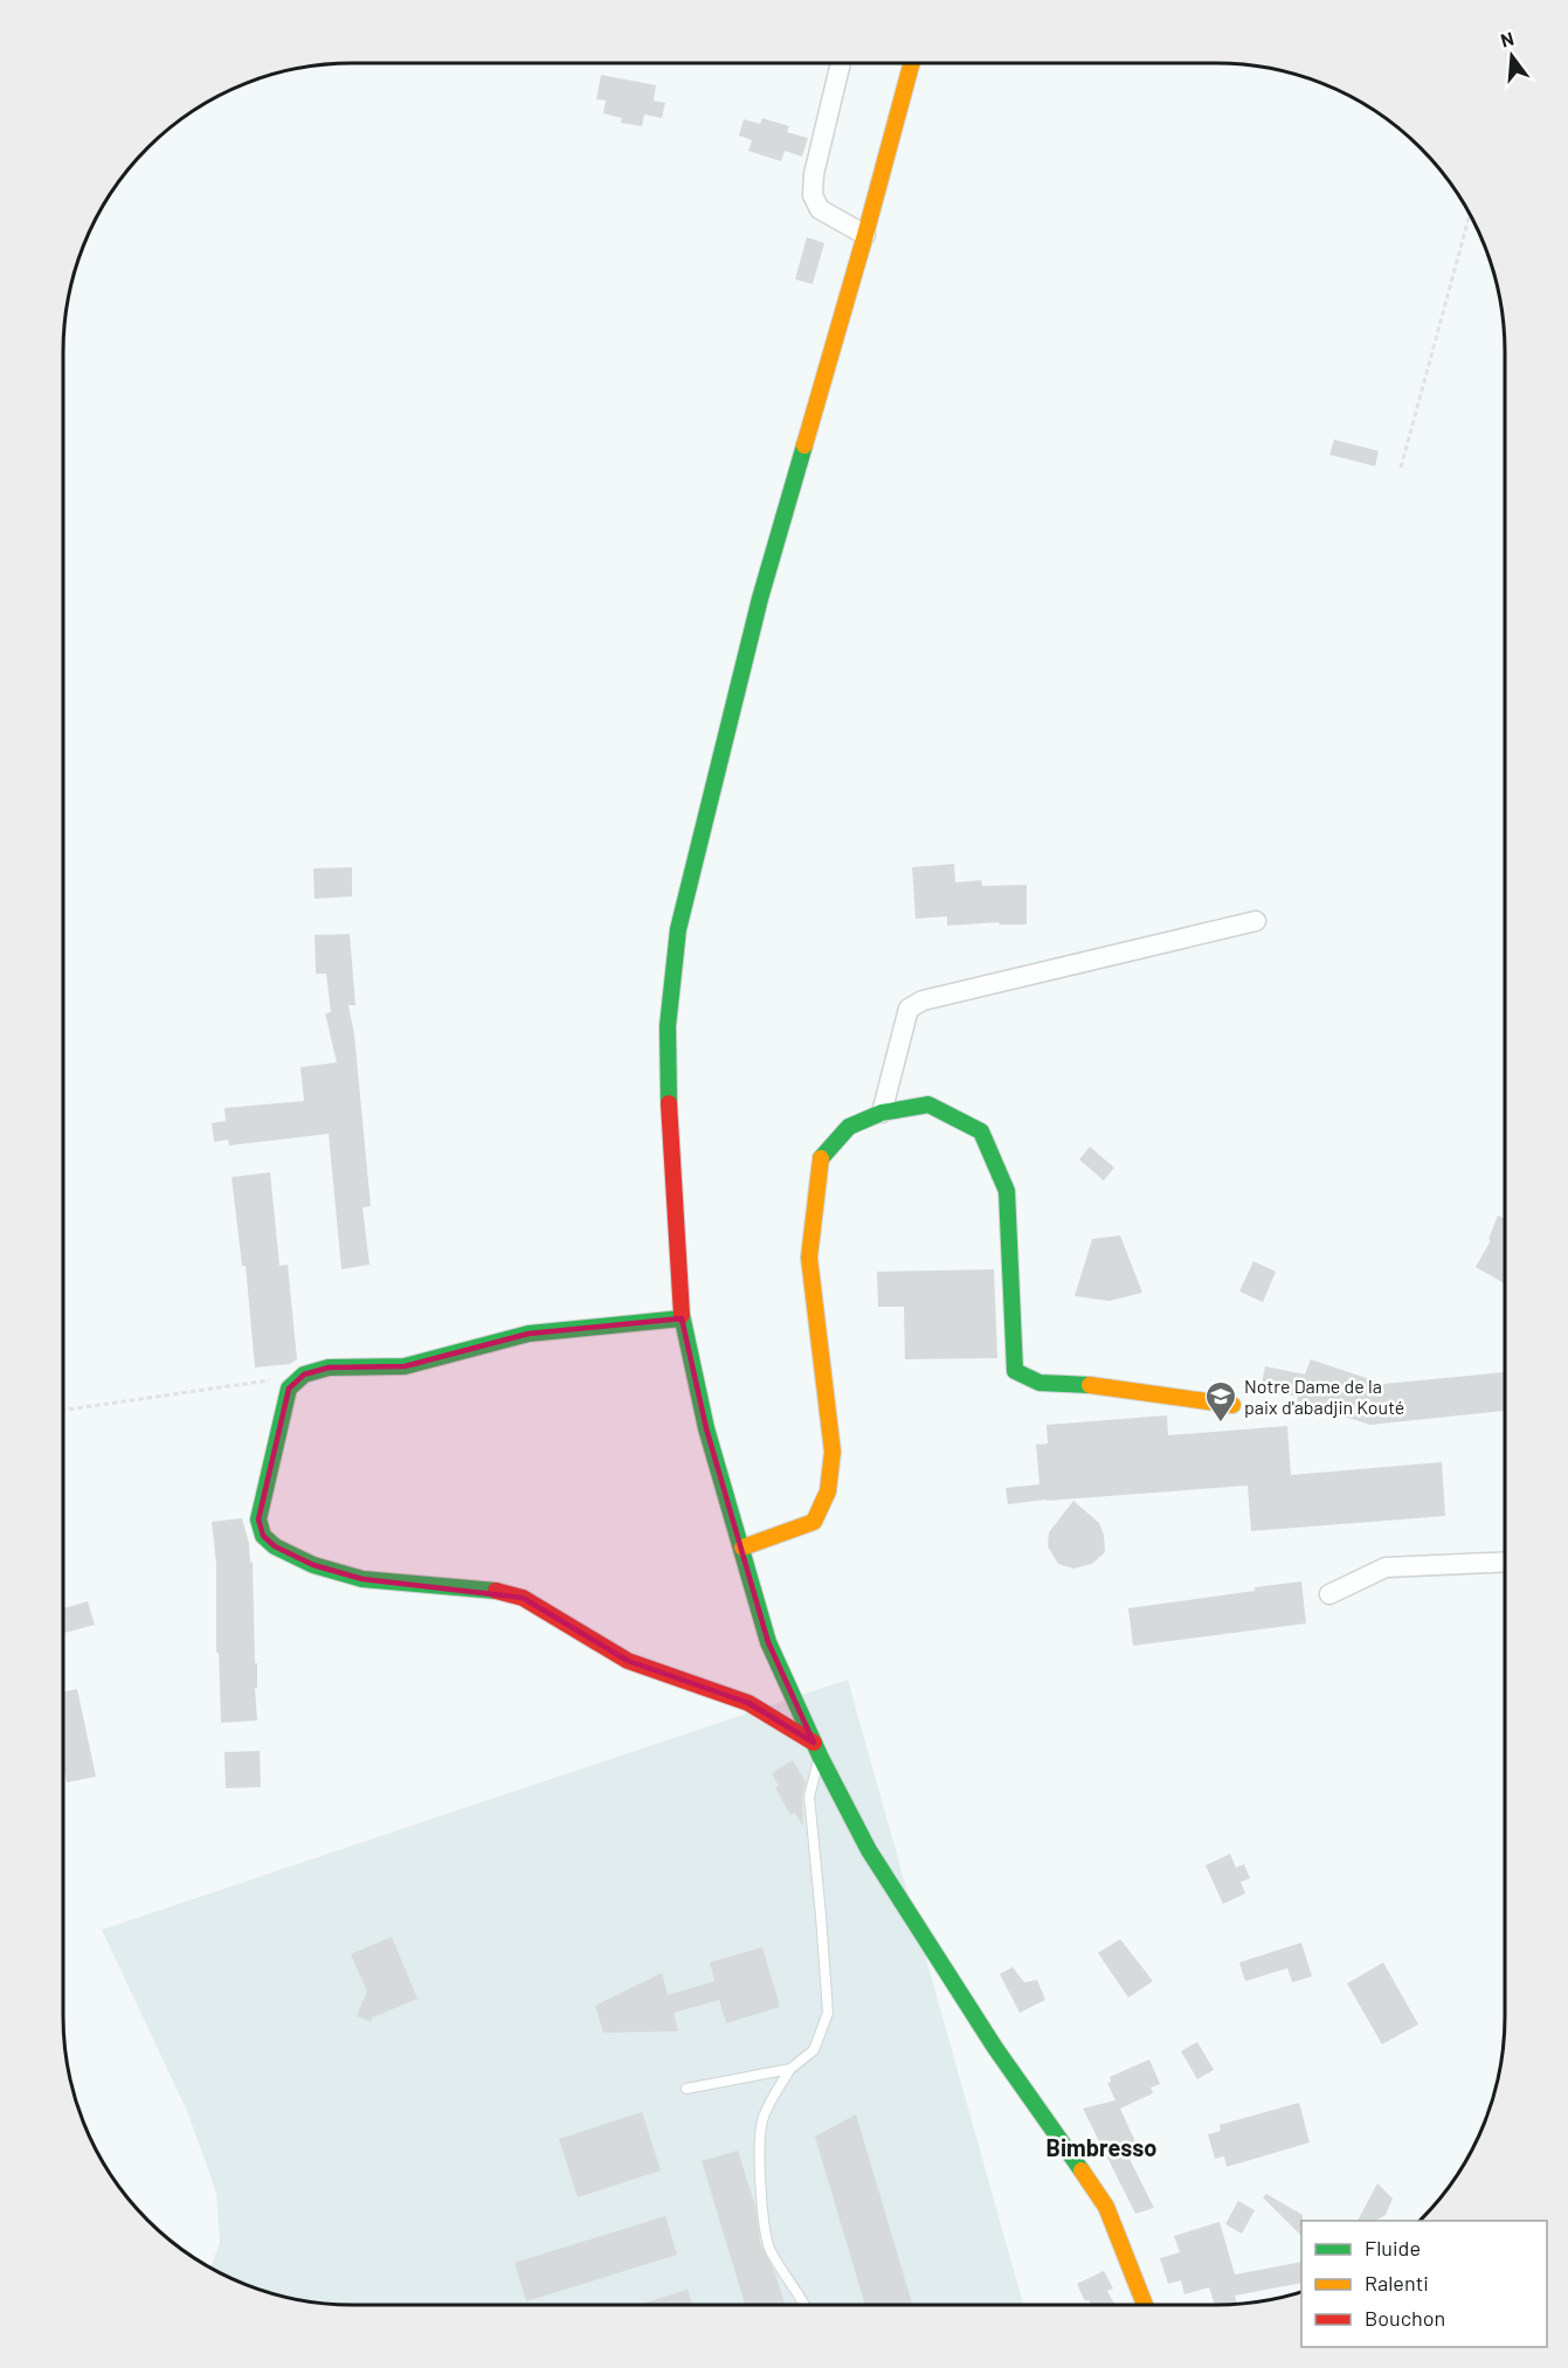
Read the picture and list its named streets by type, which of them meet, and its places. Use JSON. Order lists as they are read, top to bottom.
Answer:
{
  "districts": ["Bimbresso"],
  "places": {
    "school or university": ["Notre Dame de la paix d'abadjin Kouté"]
  },
  "legend": ["Fluide", "Ralenti", "Bouchon"],
  "north": "top"
}
